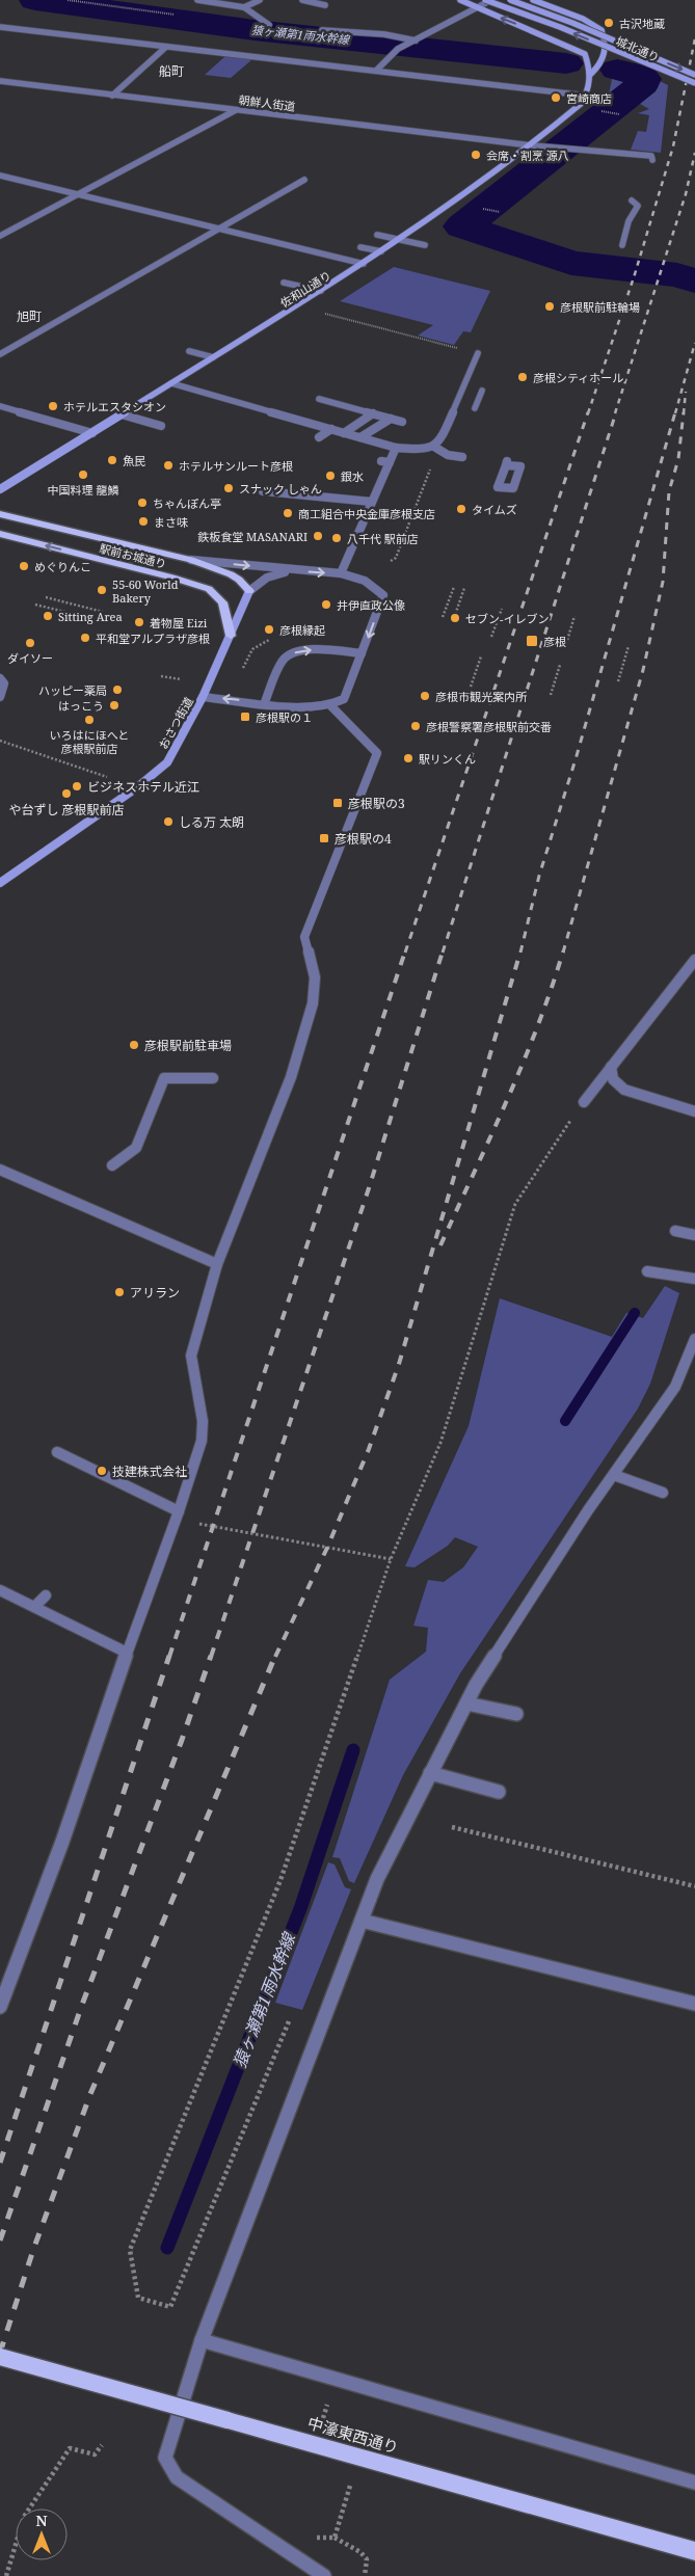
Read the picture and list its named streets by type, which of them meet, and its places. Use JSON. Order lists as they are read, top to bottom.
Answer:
{
  "streets": {
    "main road": ["駅前お城通り", "中濠東西通り"],
    "street": [
      "城北通り",
      "朝鮮人街道",
      "佐和山通り",
      "おさつ街道"
    ]
  },
  "crossings": [
    ["朝鮮人街道", "佐和山通り"],
    ["駅前お城通り", "おさつ街道"]
  ],
  "districts": ["船町", "旭町"],
  "water": ["猿ヶ瀬第1雨水幹線"],
  "places": {
    "other": [
      "古沢地蔵",
      "宮崎商店",
      "会席・割烹 源八",
      "彦根駅前駐輪場",
      "彦根シティホール",
      "ホテルエスタシオン",
      "魚民",
      "ホテルサンルート彦根",
      "中国料理 龍鱗",
      "銀水",
      "スナック しゃん",
      "ちゃんぽん亭",
      "タイムズ",
      "商工組合中央金庫彦根支店",
      "まさ味",
      "鉄板食堂 MASANARI",
      "八千代 駅前店",
      "めぐりんこ",
      "55-60 World Bakery",
      "井伊直政公像",
      "Sitting Area",
      "セブン-イレブン",
      "着物屋 Eizi",
      "彦根縁起",
      "平和堂アルプラザ彦根",
      "ダイソー",
      "ハッピー薬局",
      "彦根市観光案内所",
      "はっこう",
      "いろはにほへと 彦根駅前店",
      "彦根警察署彦根駅前交番",
      "駅リンくん",
      "ビジネスホテル近江",
      "や台ずし 彦根駅前店",
      "しる万 太朗",
      "彦根駅前駐車場",
      "アリラン",
      "技建株式会社"
    ],
    "transit": [
      "彦根",
      "彦根駅の１",
      "彦根駅の3",
      "彦根駅の4"
    ]
  },
  "north": "top"
}
